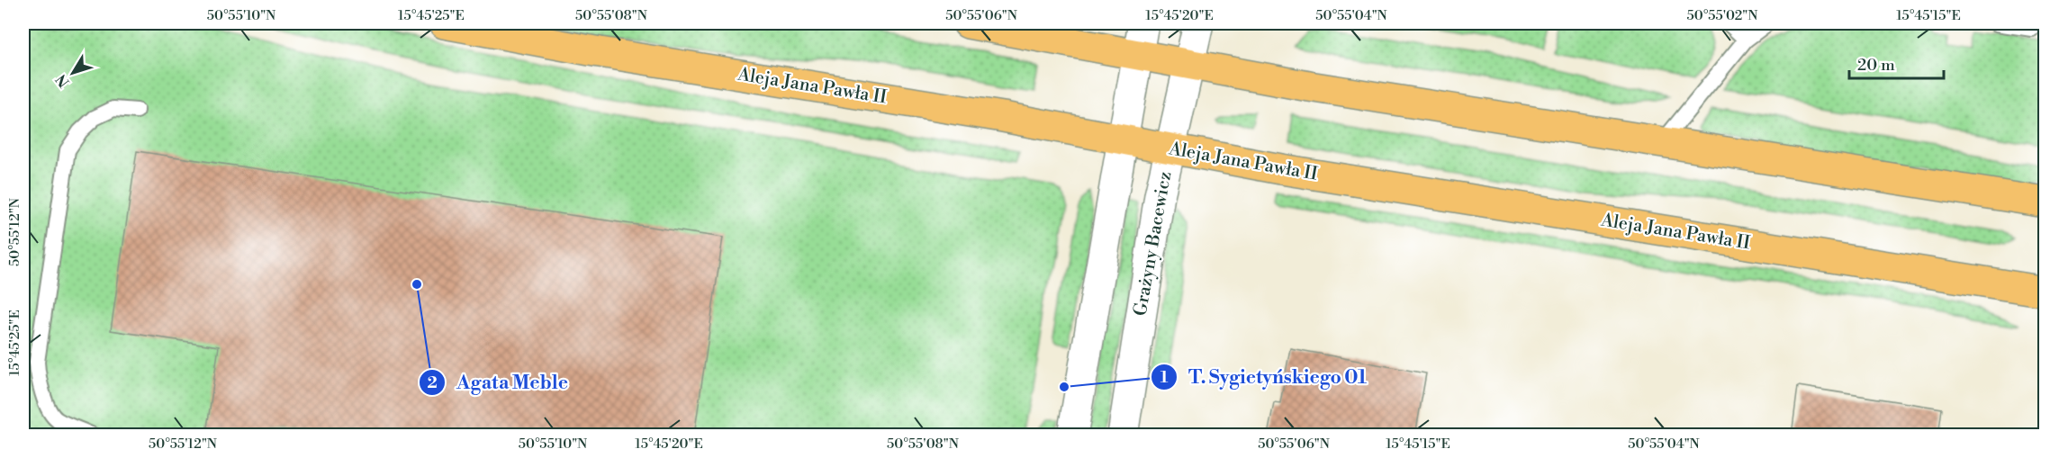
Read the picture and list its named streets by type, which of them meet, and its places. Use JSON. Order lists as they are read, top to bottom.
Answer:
{
  "streets": {
    "main road": ["Aleja Jana Pawła II"],
    "street": ["Grażyny Bacewicz"]
  },
  "crossings": [
    ["Aleja Jana Pawła II", "Grażyny Bacewicz"]
  ],
  "places": ["Agata Meble", "T. Sygietyńskiego 01"],
  "scale_bar": "20 m",
  "north": "bottom left",
  "coordinates": [
    "50°55'10\"N",
    "15°45'25\"E",
    "50°55'08\"N",
    "50°55'06\"N",
    "15°45'20\"E",
    "50°55'04\"N",
    "50°55'02\"N",
    "15°45'15\"E",
    "50°55'12\"N"
  ]
}
